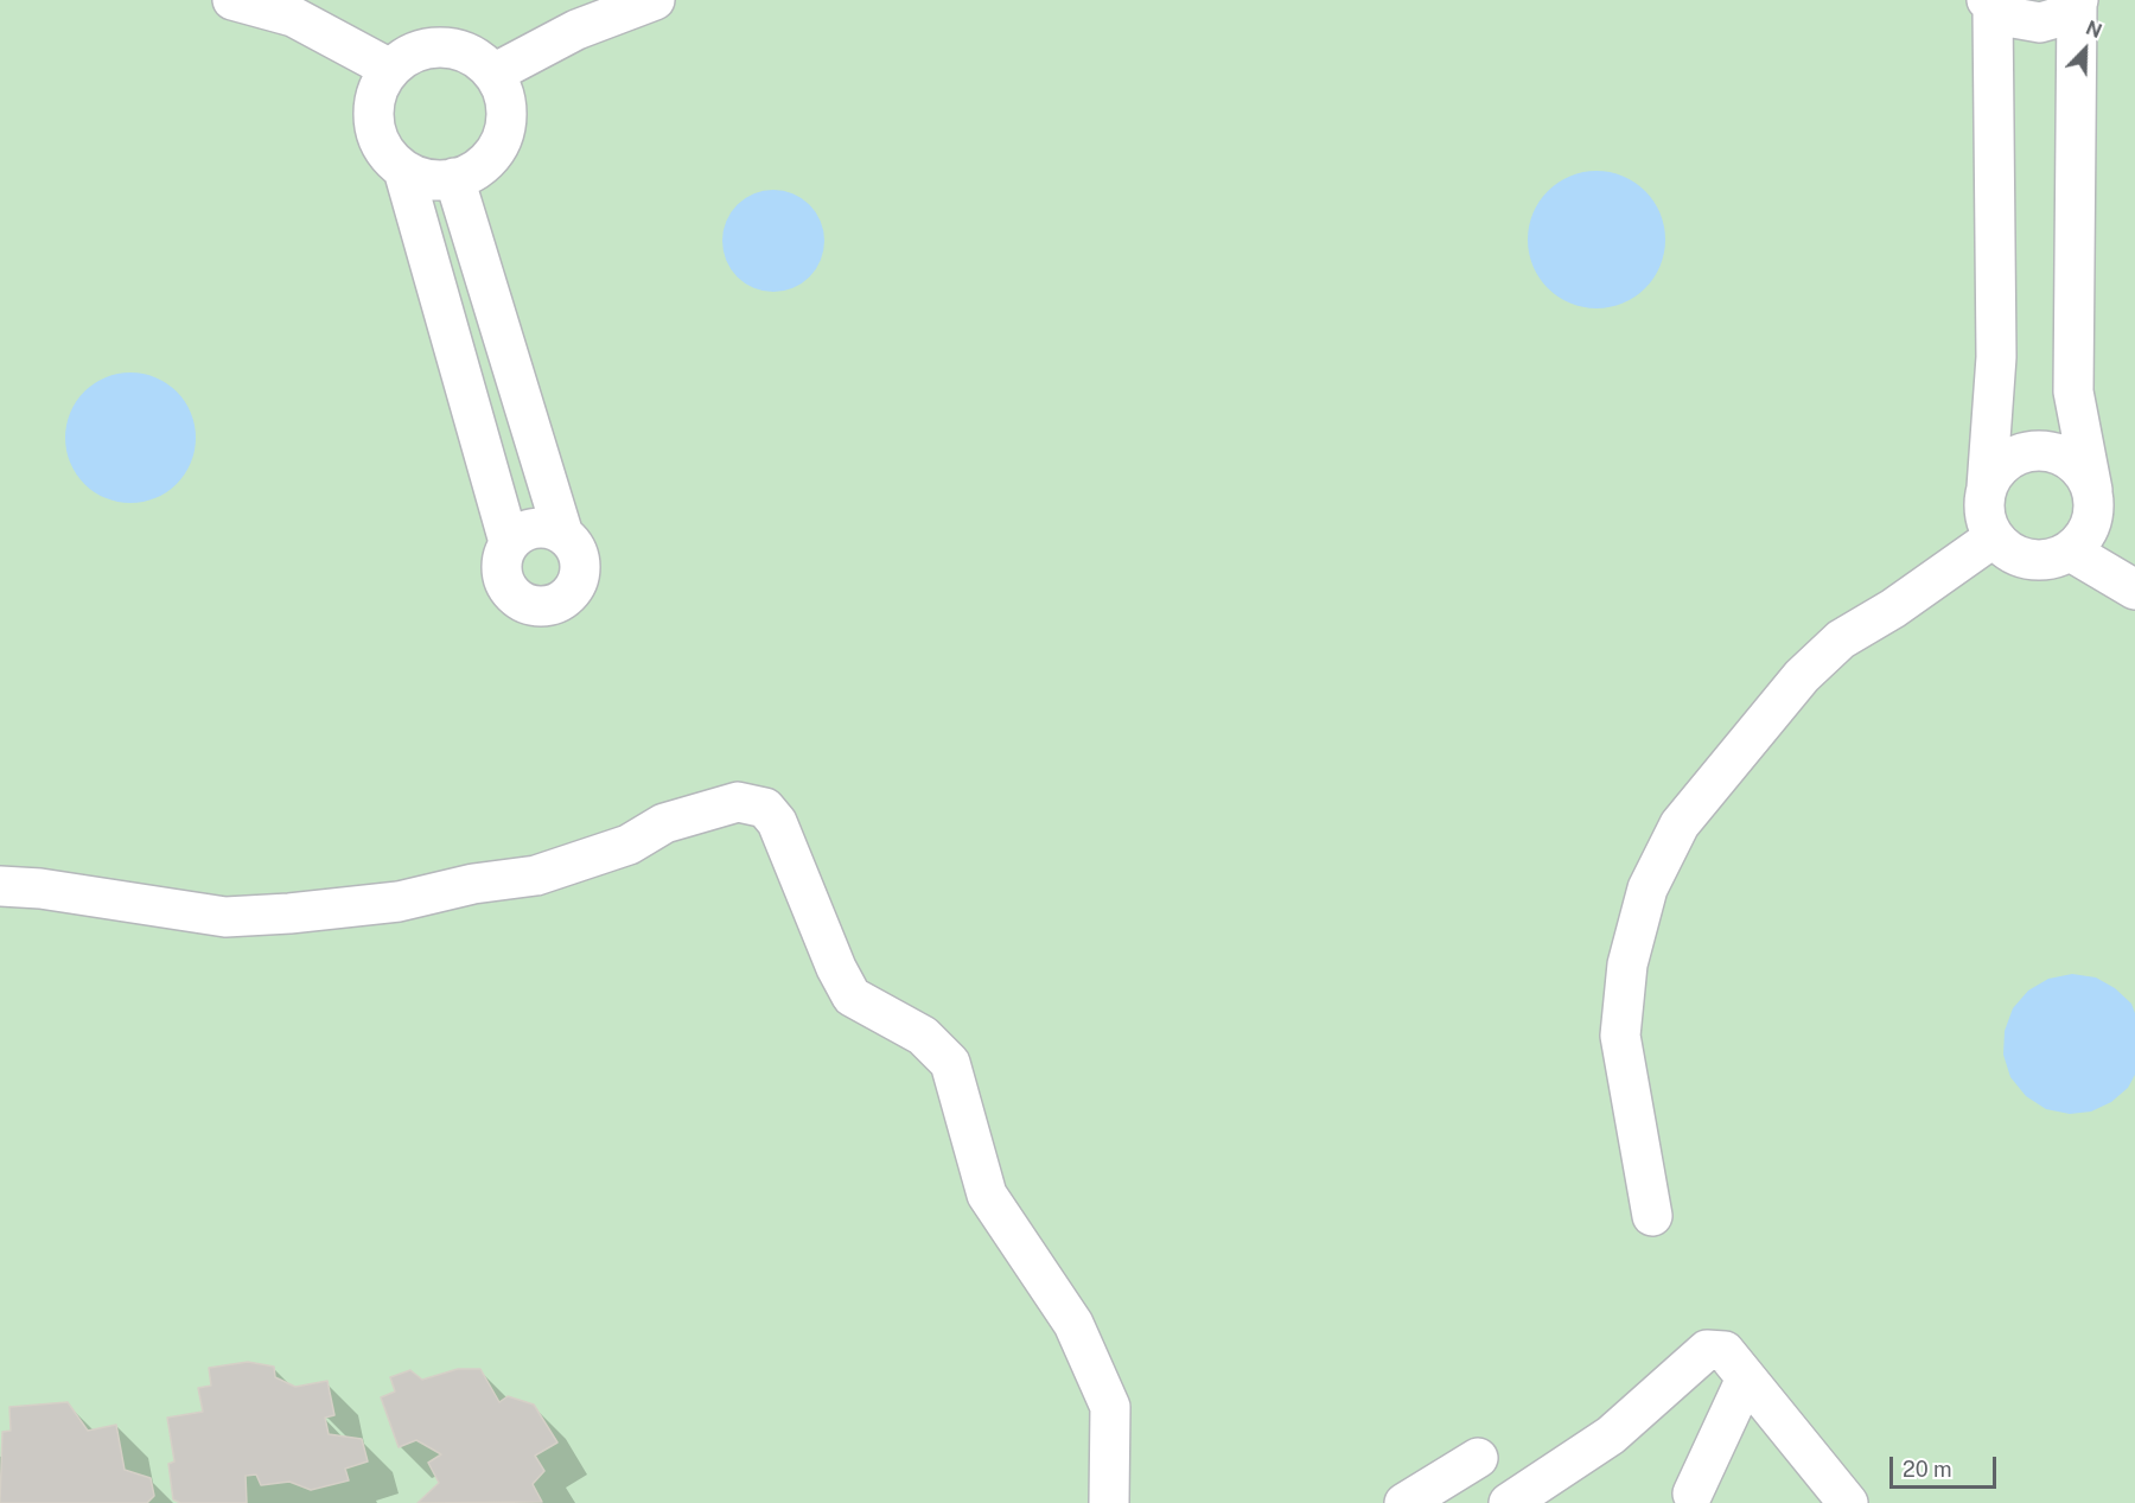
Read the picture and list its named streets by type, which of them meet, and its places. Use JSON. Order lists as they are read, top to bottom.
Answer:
{
  "scale_bar": "20 m",
  "north": "top right"
}
